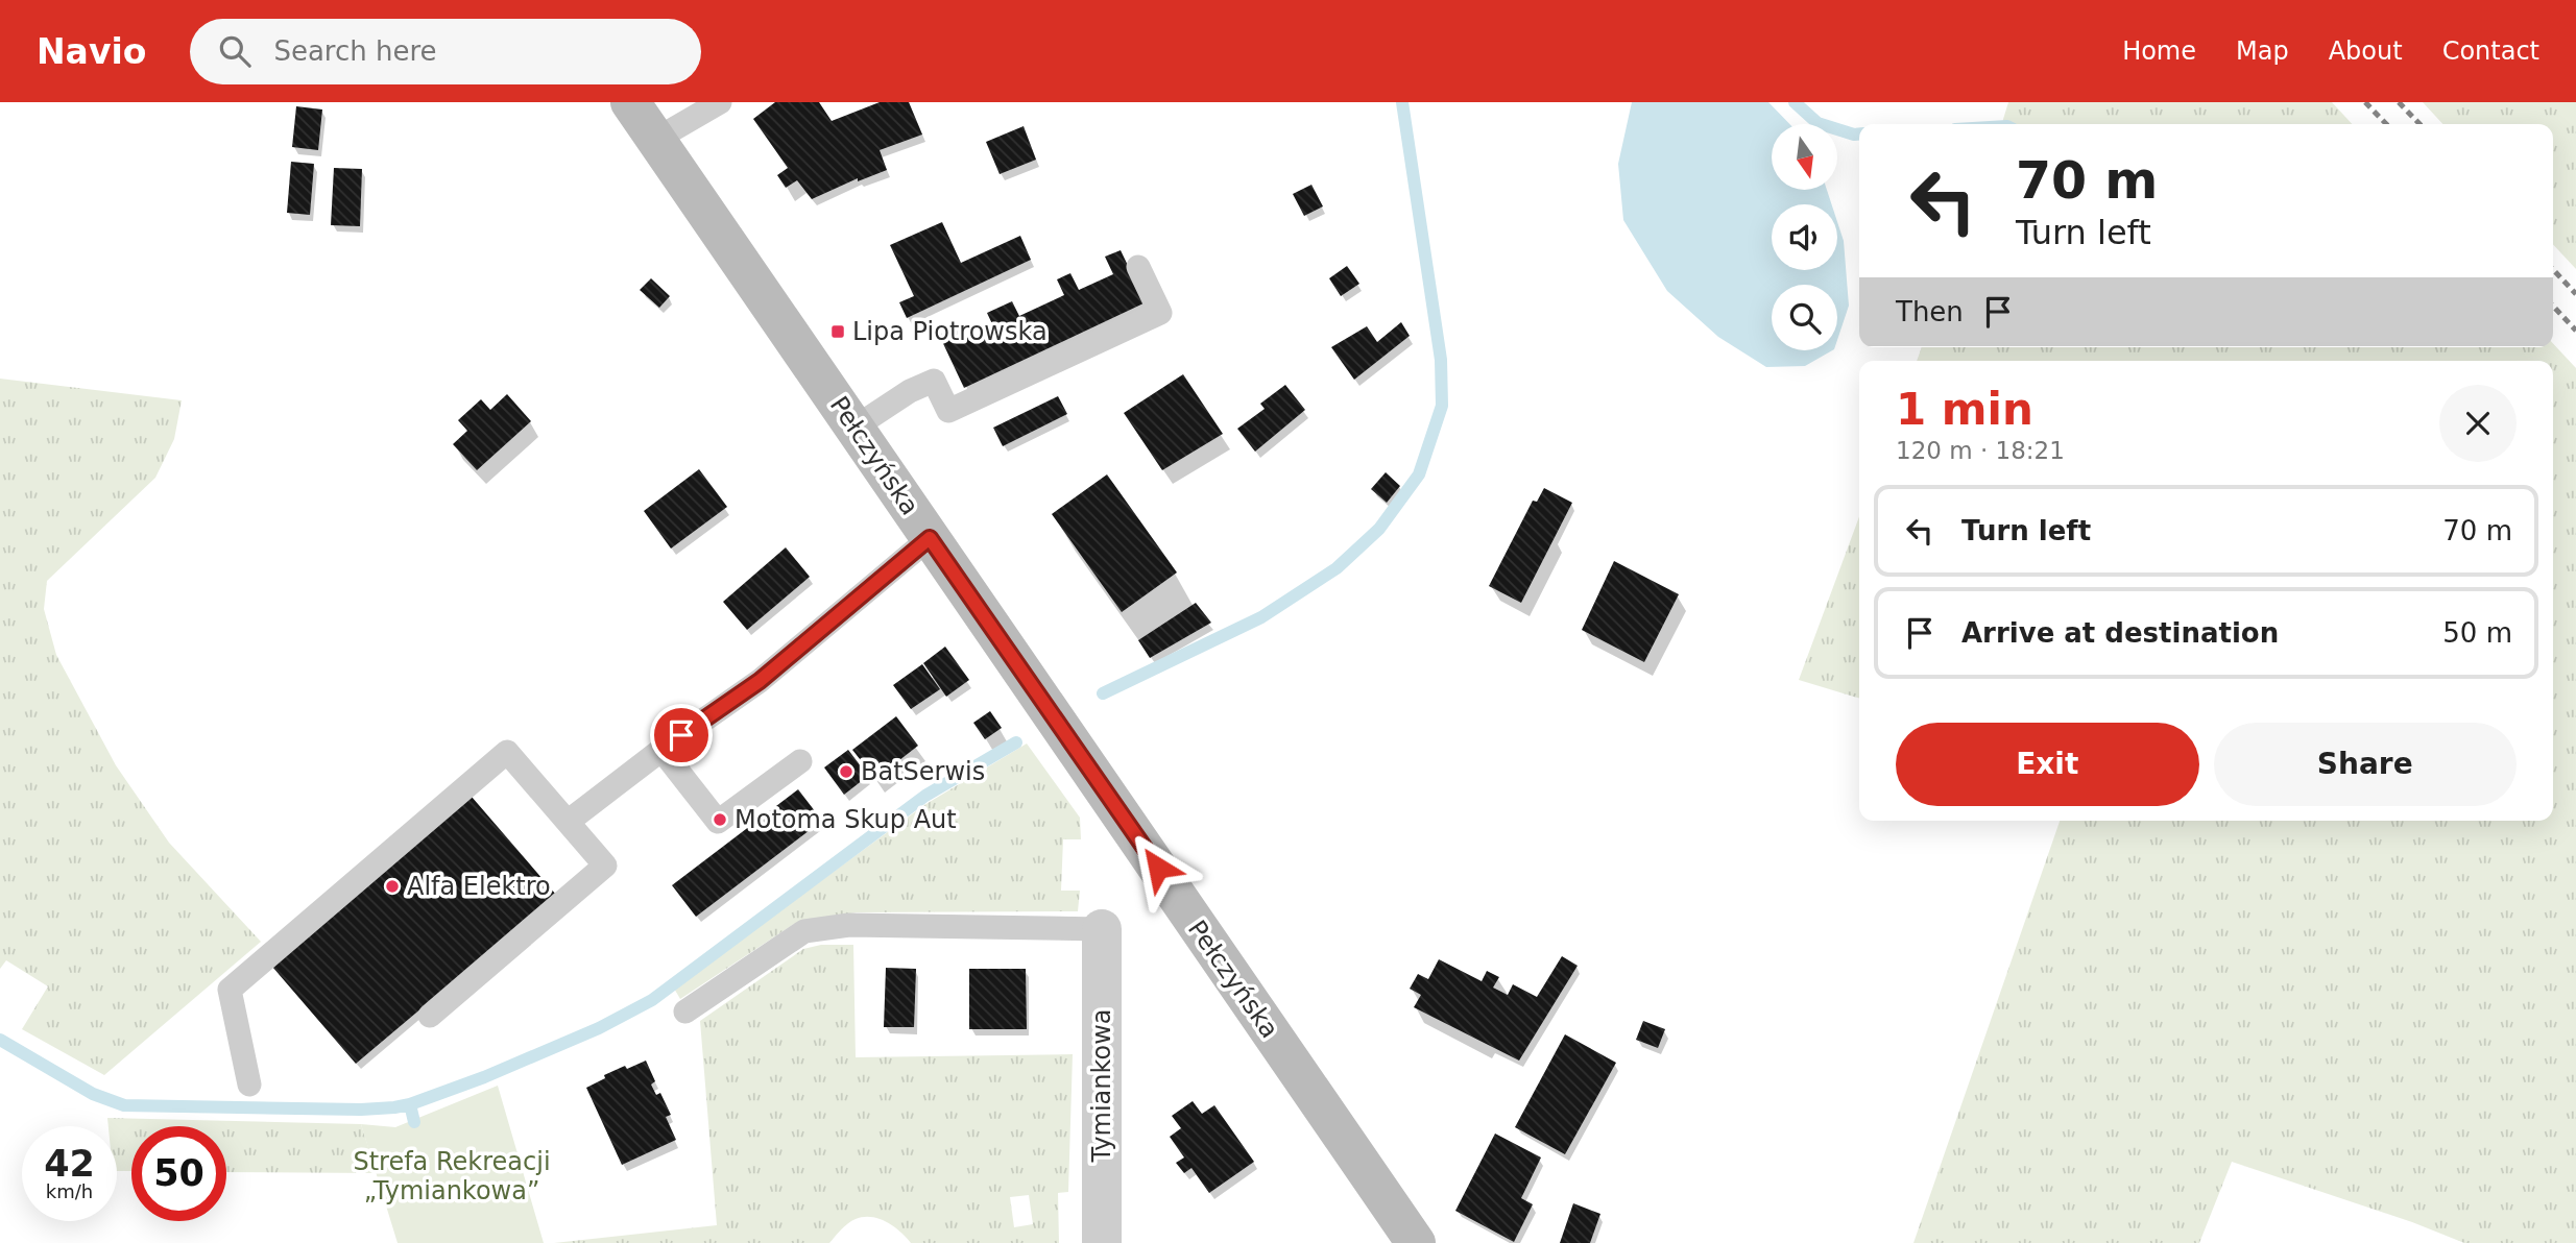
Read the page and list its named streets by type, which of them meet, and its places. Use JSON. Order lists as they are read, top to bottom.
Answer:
{
  "streets": {
    "main road": ["Pełczyńska"],
    "street": ["Tymiankowa"]
  },
  "parks": ["Strefa Rekreacji „Tymiankowa”"],
  "places": {
    "transit": ["Lipa Piotrowska"],
    "other": ["BatSerwis", "Motoma Skup Aut", "Alfa Elektro"]
  },
  "north": "bottom",
  "page": {
    "header": "Navio",
    "search": "Search here",
    "nav": [
      "Home",
      "Map",
      "About",
      "Contact"
    ],
    "turn": ["70 m", "Turn left"],
    "then": "Then",
    "heading": ["1 min", "120 m · 18:21"],
    "list": [
      {
        "name": "Turn left",
        "value": "70 m"
      },
      {
        "name": "Arrive at destination",
        "value": "50 m"
      }
    ],
    "buttons": ["Exit", "Share"],
    "speed": "42 km/h",
    "limit": "50"
  }
}
